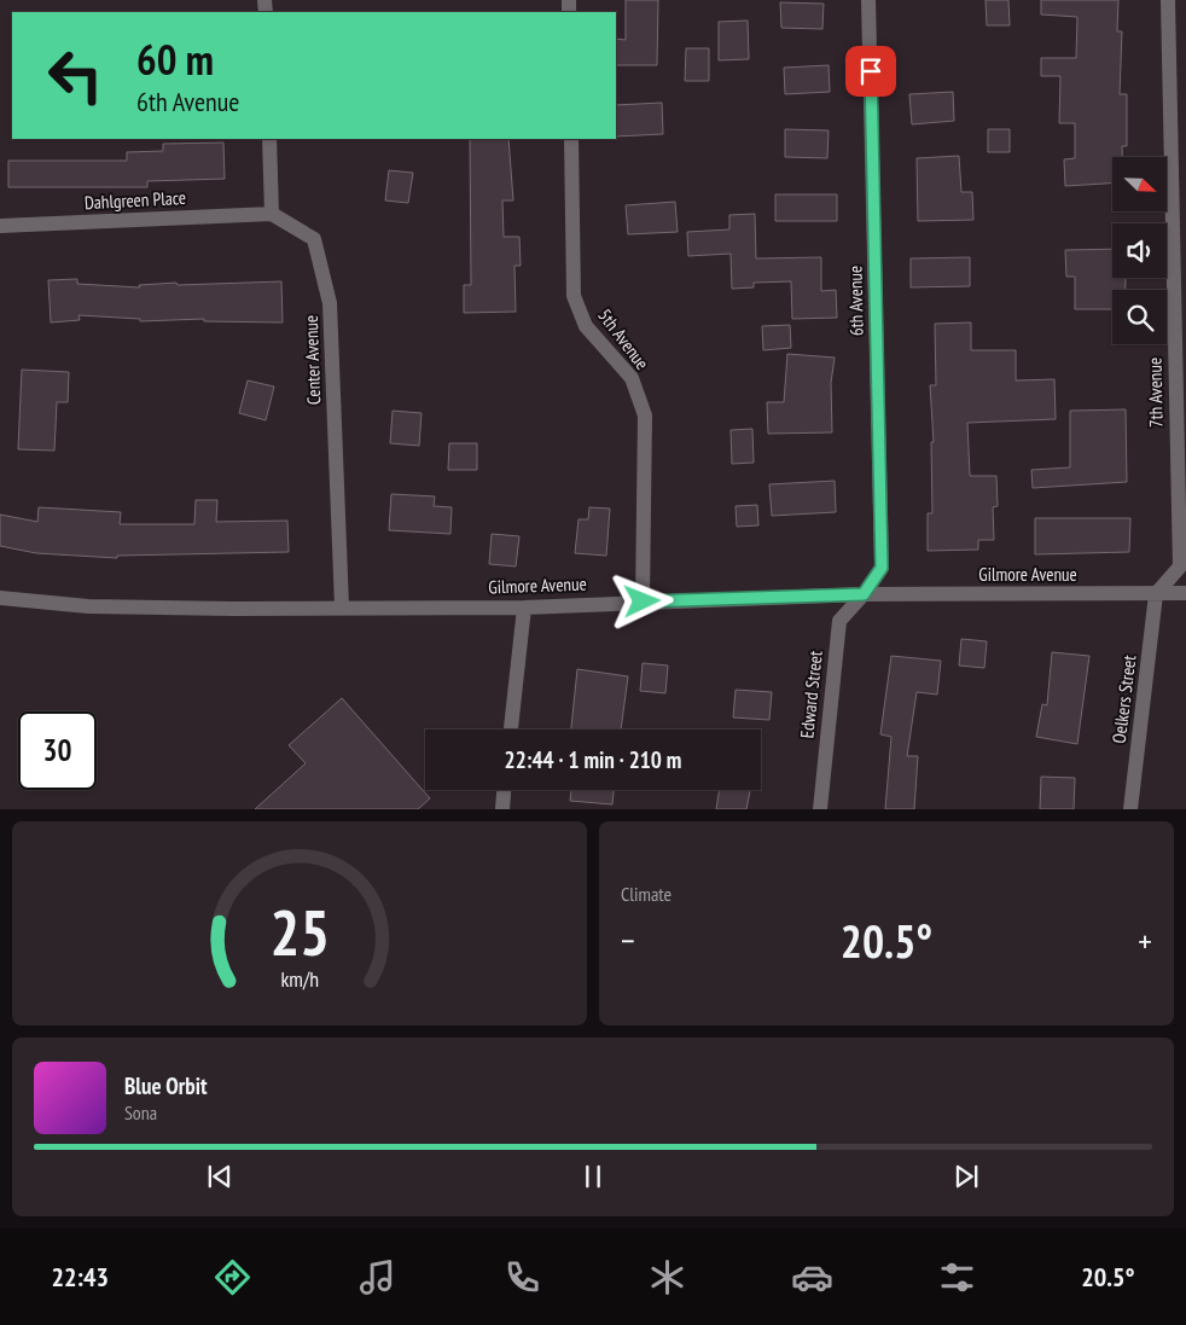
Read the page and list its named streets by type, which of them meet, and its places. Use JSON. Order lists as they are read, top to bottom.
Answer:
{
  "streets": {
    "street": [
      "Dahlgreen Place",
      "6th Avenue",
      "5th Avenue",
      "Center Avenue",
      "7th Avenue",
      "Gilmore Avenue",
      "Edward Street",
      "Oelkers Street"
    ]
  },
  "crossings": [
    ["Dahlgreen Place", "Center Avenue"],
    ["6th Avenue", "Gilmore Avenue"],
    ["6th Avenue", "Edward Street"],
    ["5th Avenue", "Gilmore Avenue"],
    ["Center Avenue", "Gilmore Avenue"],
    ["7th Avenue", "Gilmore Avenue"],
    ["7th Avenue", "Oelkers Street"],
    ["Gilmore Avenue", "Edward Street"],
    ["Gilmore Avenue", "Oelkers Street"]
  ],
  "north": "bottom right",
  "page": {
    "turn": ["60 m", "6th Avenue"],
    "limit": "30",
    "trip": "22:44 · 1 min · 210 m",
    "tile": "Climate",
    "heat": ["−", "20.5°", "+"],
    "song": ["Blue Orbit", "Sona"],
    "tabs": ["22:43", "20.5°"],
    "gauge": ["25", "km/h"]
  }
}
